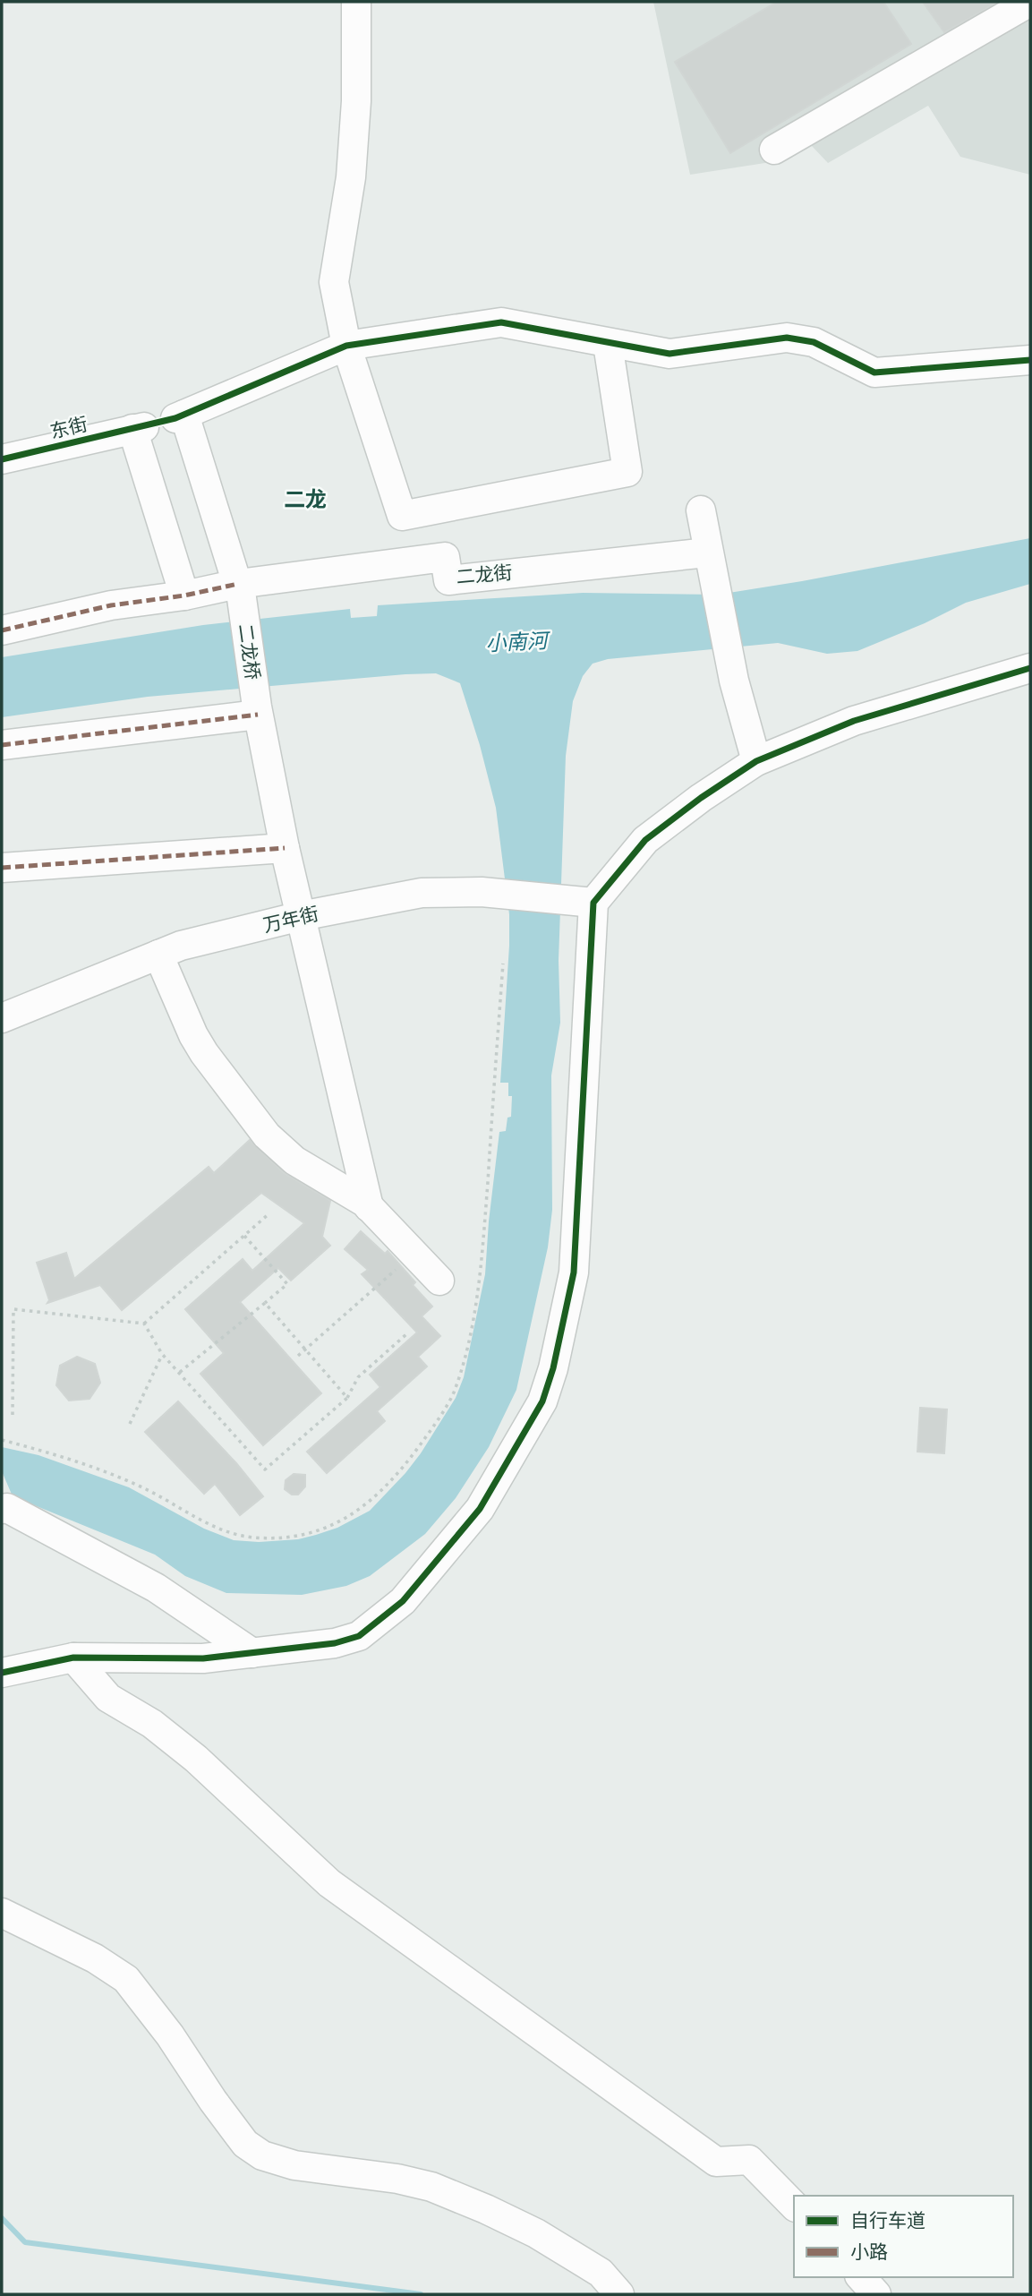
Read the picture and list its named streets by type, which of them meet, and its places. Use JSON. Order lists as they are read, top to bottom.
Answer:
{
  "streets": {
    "street": [
      "东街",
      "二龙街",
      "二龙桥",
      "万年街"
    ]
  },
  "crossings": [
    ["二龙街", "二龙桥"],
    ["二龙桥", "万年街"]
  ],
  "districts": ["二龙"],
  "water": ["小南河"],
  "legend": ["自行车道", "小路"]
}
